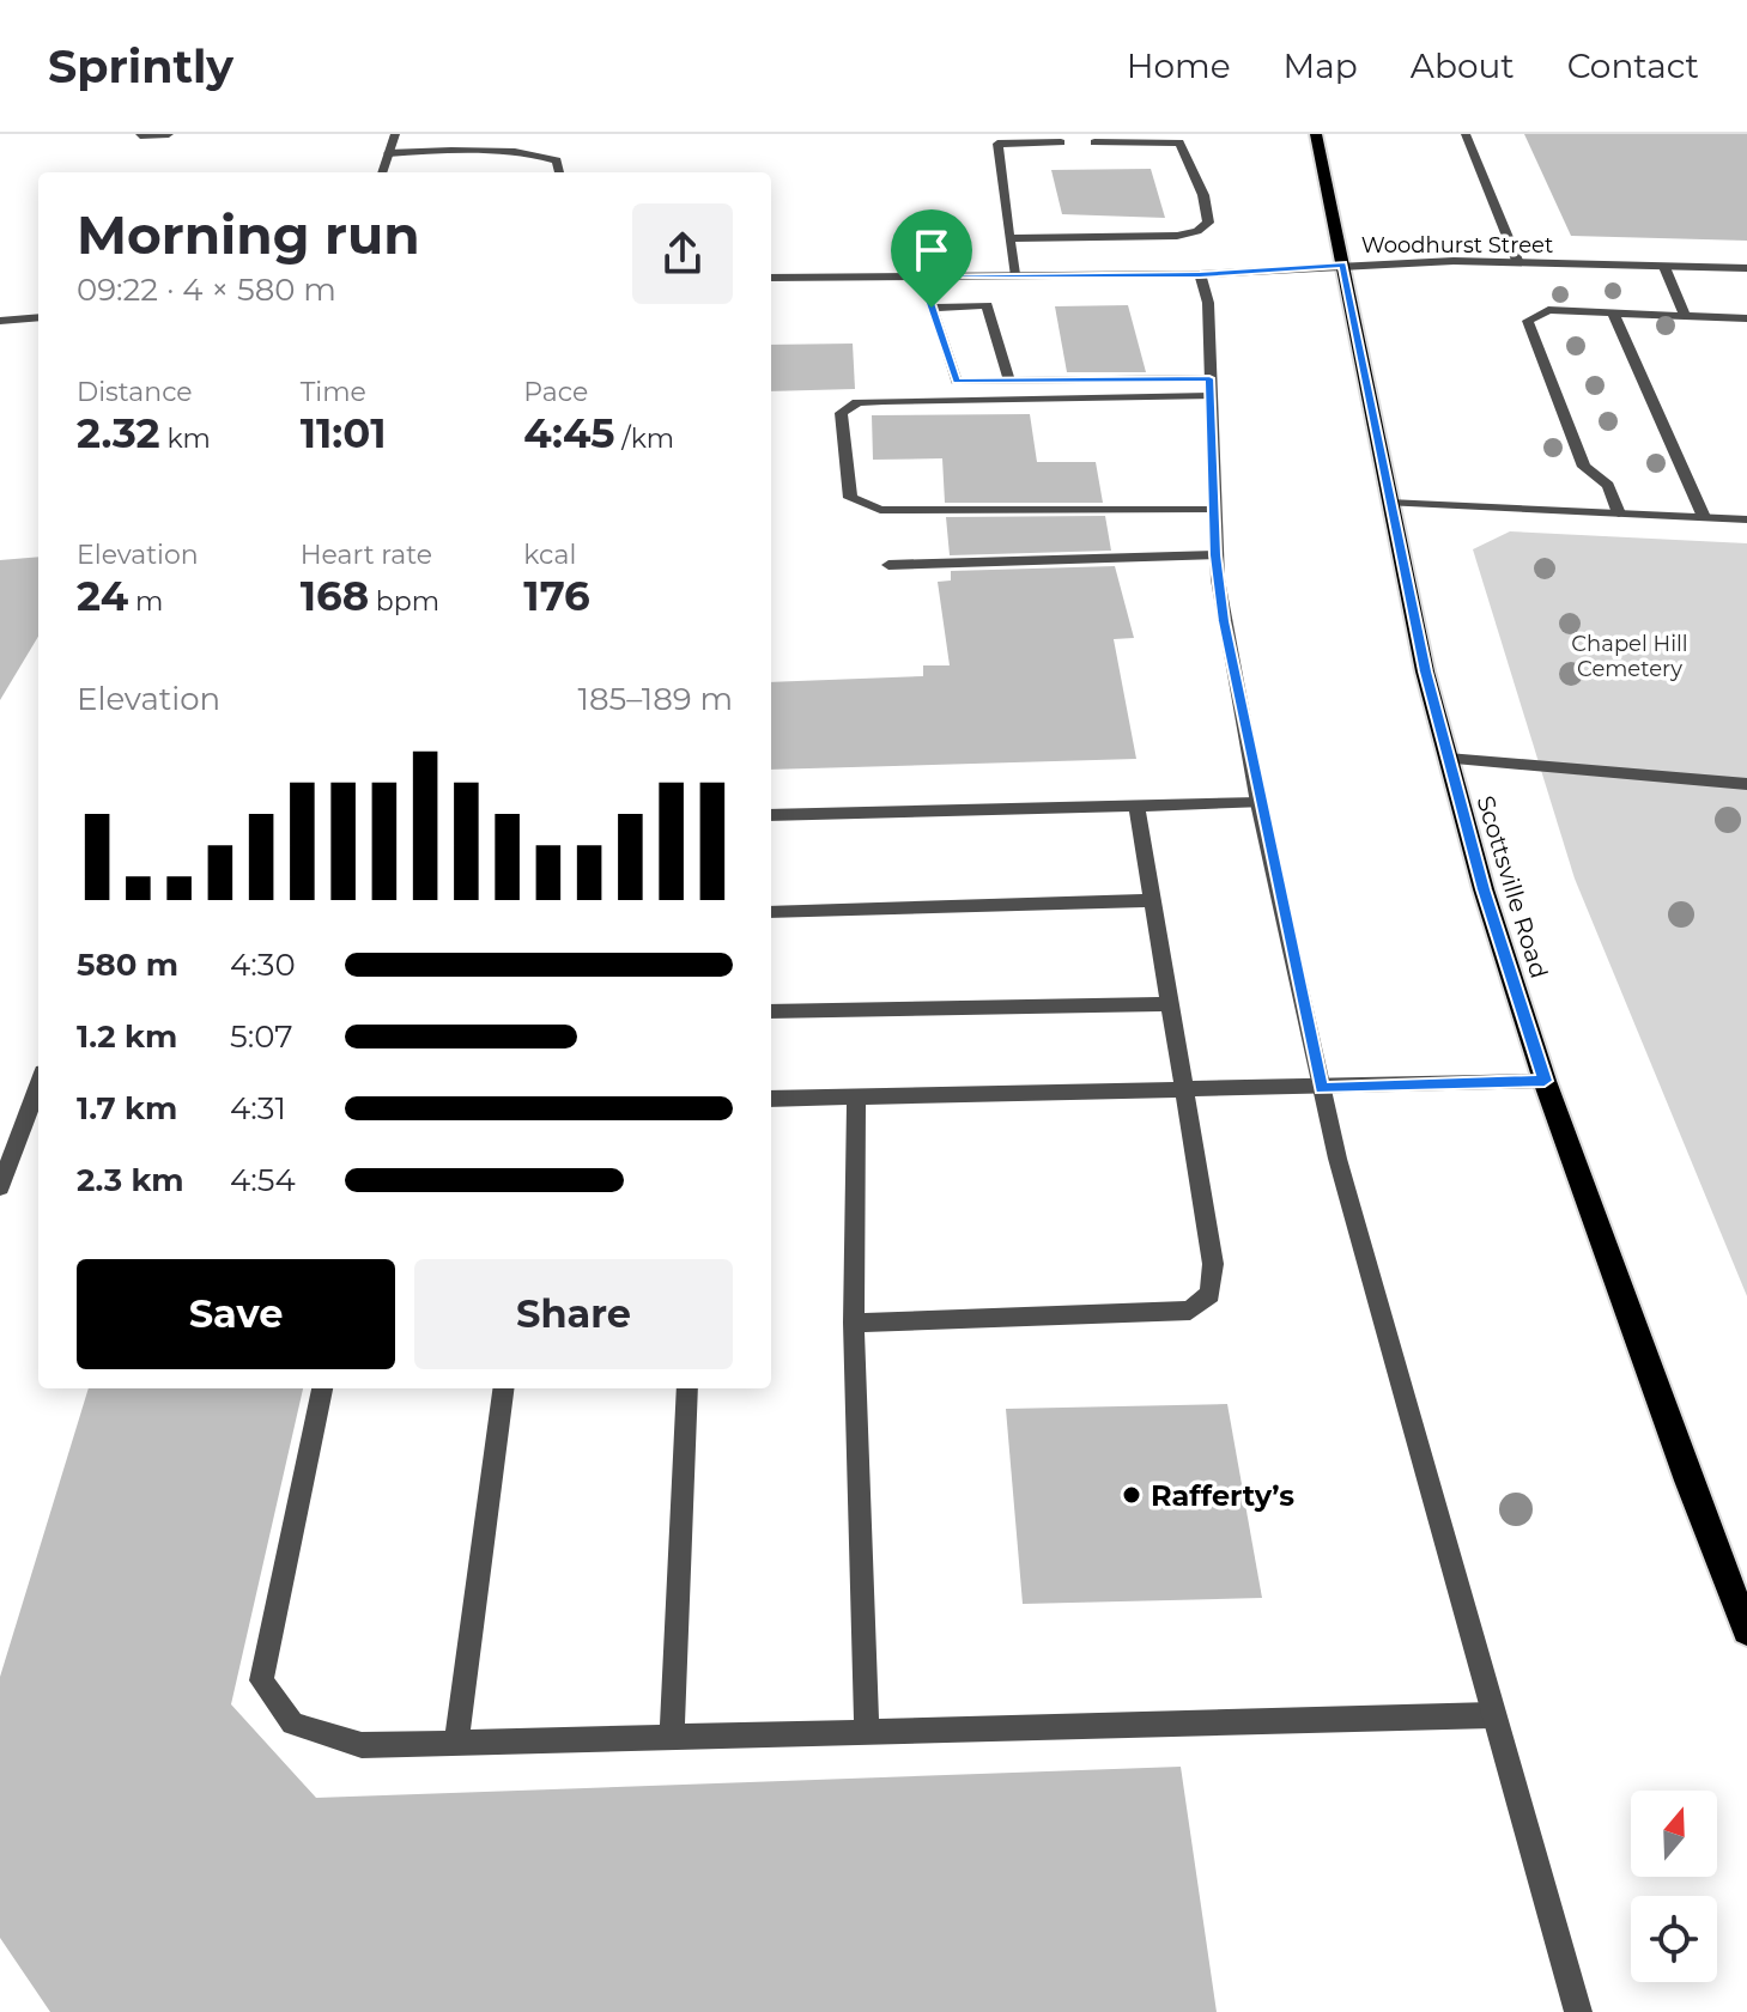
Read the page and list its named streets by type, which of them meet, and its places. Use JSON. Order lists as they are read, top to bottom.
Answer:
{
  "streets": {
    "main road": ["Scottsville Road"],
    "street": ["Woodhurst Street"]
  },
  "crossings": [
    ["Woodhurst Street", "Scottsville Road"]
  ],
  "parks": ["Chapel Hill Cemetery"],
  "places": ["Rafferty’s"],
  "north": "top",
  "page": {
    "header": "Sprintly",
    "nav": [
      "Home",
      "Map",
      "About",
      "Contact"
    ],
    "heading": ["Morning run", "09:22 · 4 × 580 m"],
    "stats": [
      ["Distance", "2.32 km"],
      ["Time", "11:01"],
      ["Pace", "4:45 /km"],
      ["Elevation", "24 m"],
      ["Heart rate", "168 bpm"],
      ["kcal", "176"]
    ],
    "chart": ["Elevation", "185–189 m"],
    "list": [
      {
        "name": "580 m",
        "note": "4:30"
      },
      {
        "name": "1.2 km",
        "note": "5:07"
      },
      {
        "name": "1.7 km",
        "note": "4:31"
      },
      {
        "name": "2.3 km",
        "note": "4:54"
      }
    ],
    "buttons": ["Save", "Share"]
  }
}
